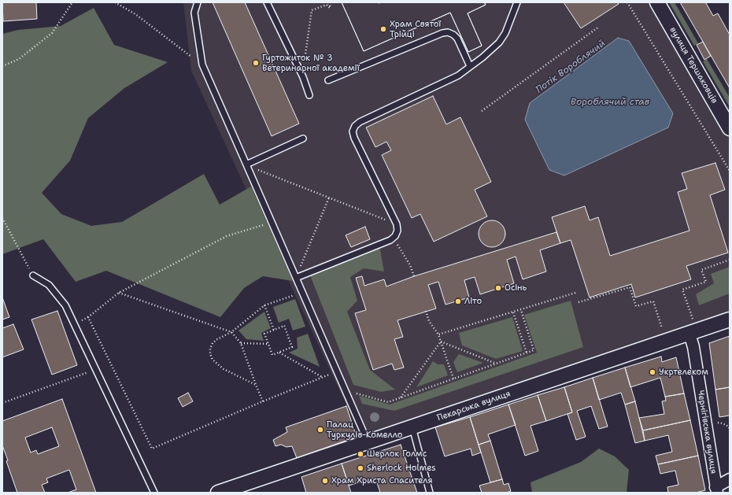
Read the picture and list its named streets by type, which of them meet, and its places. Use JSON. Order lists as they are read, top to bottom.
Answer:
{
  "streets": {
    "street": ["вулиця Тершаковців", "Пекарська вулиця", "Чернігівська вулиця"]
  },
  "crossings": [
    ["Пекарська вулиця", "Чернігівська вулиця"]
  ],
  "water": ["Потік Вороблячий", "Вороблячий став"],
  "places": [
    "Храм Святої Трійці",
    "Гуртожиток № 3 Ветеринарної академії",
    "Осінь",
    "Літо",
    "Укртелеком",
    "Палац Туркулів-Комелло",
    "Шерлок Голмс",
    "Sherlock Holmes",
    "Храм Христа Спасителя"
  ]
}
